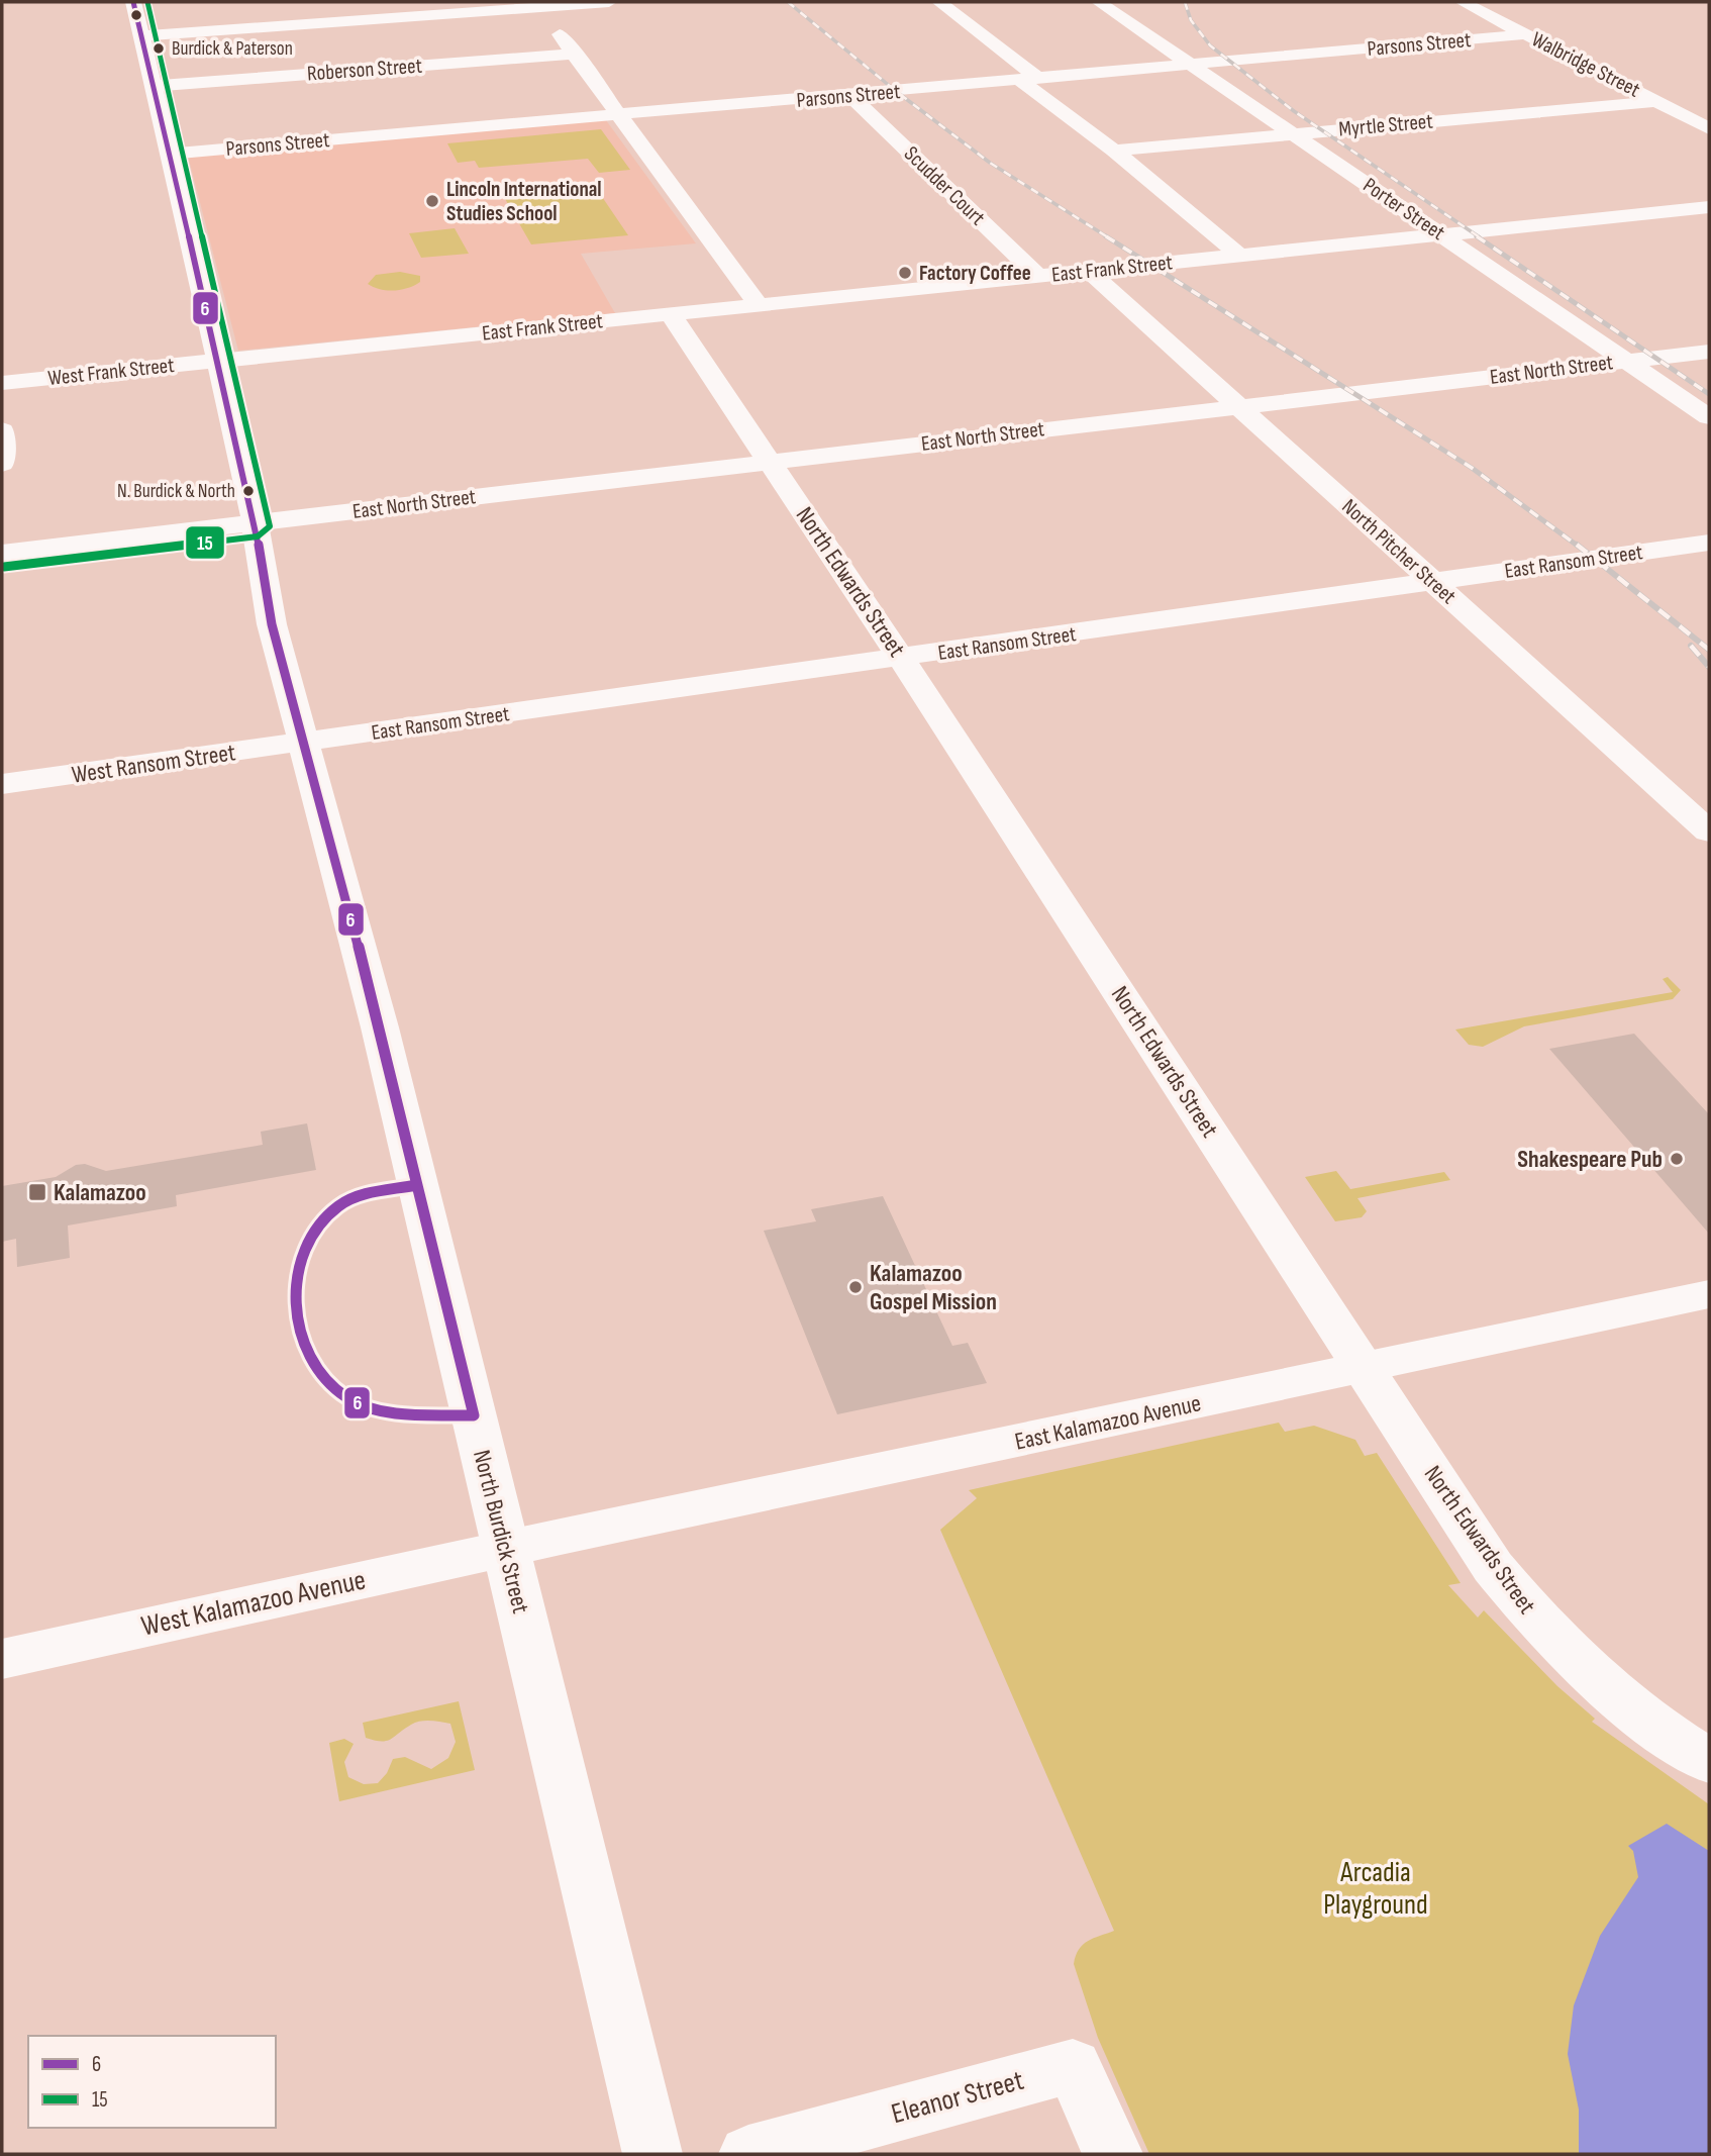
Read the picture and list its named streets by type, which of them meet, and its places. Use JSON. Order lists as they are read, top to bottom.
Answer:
{
  "streets": {
    "street": [
      "Parsons Street",
      "Walbridge Street",
      "Roberson Street",
      "Myrtle Street",
      "Scudder Court",
      "Porter Street",
      "East Frank Street",
      "East North Street",
      "West Frank Street",
      "North Pitcher Street",
      "East Ransom Street",
      "North Edwards Street",
      "West Ransom Street",
      "East Kalamazoo Avenue",
      "North Burdick Street",
      "West Kalamazoo Avenue",
      "Eleanor Street"
    ]
  },
  "crossings": [
    ["Parsons Street", "Walbridge Street"],
    ["Parsons Street", "Scudder Court"],
    ["Parsons Street", "Porter Street"],
    ["Parsons Street", "North Burdick Street"],
    ["Walbridge Street", "Myrtle Street"],
    ["Roberson Street", "North Burdick Street"],
    ["Myrtle Street", "Porter Street"],
    ["Scudder Court", "East Frank Street"],
    ["Porter Street", "East Frank Street"],
    ["Porter Street", "East North Street"],
    ["East Frank Street", "West Frank Street"],
    ["East Frank Street", "North Pitcher Street"],
    ["East Frank Street", "North Edwards Street"],
    ["East Frank Street", "North Burdick Street"],
    ["East North Street", "North Pitcher Street"],
    ["East North Street", "North Edwards Street"],
    ["East North Street", "North Burdick Street"],
    ["West Frank Street", "North Burdick Street"],
    ["North Pitcher Street", "East Ransom Street"],
    ["East Ransom Street", "North Edwards Street"],
    ["East Ransom Street", "West Ransom Street"],
    ["East Ransom Street", "North Burdick Street"],
    ["North Edwards Street", "East Kalamazoo Avenue"],
    ["West Ransom Street", "North Burdick Street"],
    ["East Kalamazoo Avenue", "North Burdick Street"],
    ["East Kalamazoo Avenue", "West Kalamazoo Avenue"],
    ["North Burdick Street", "West Kalamazoo Avenue"]
  ],
  "parks": ["Arcadia Playground"],
  "places": {
    "other": [
      "Burdick & Paterson",
      "Lincoln International Studies School",
      "Factory Coffee",
      "N. Burdick & North",
      "Shakespeare Pub",
      "Kalamazoo Gospel Mission"
    ],
    "transit": ["Kalamazoo"]
  },
  "lines": ["transit line 6", "transit line 15"],
  "legend": ["6", "15"]
}
